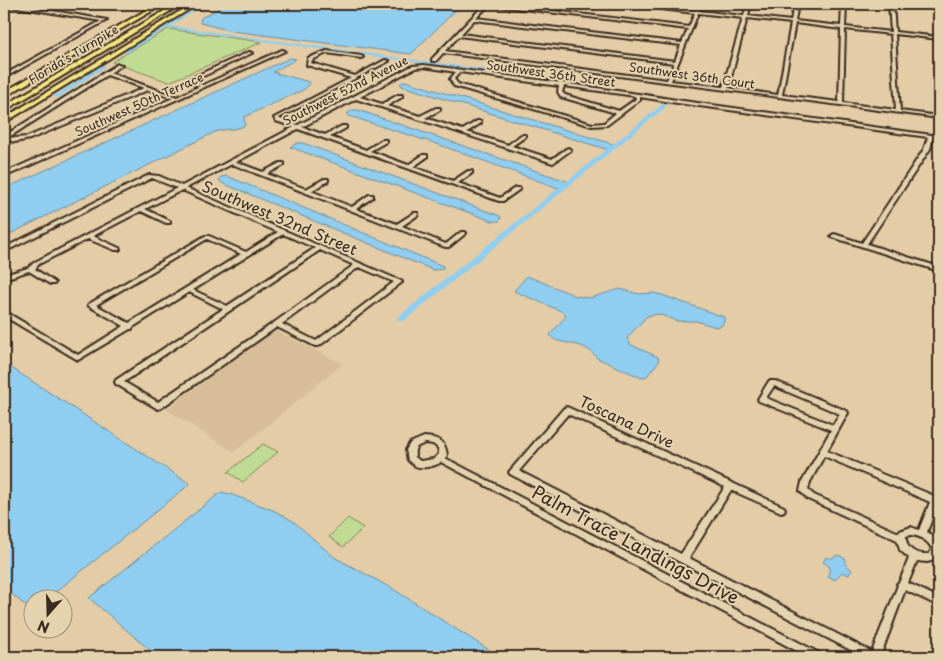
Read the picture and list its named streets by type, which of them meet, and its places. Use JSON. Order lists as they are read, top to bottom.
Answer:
{
  "streets": {
    "highway": ["Florida's Turnpike"],
    "street": [
      "Southwest 36th Street",
      "Southwest 36th Court",
      "Southwest 52nd Avenue",
      "Southwest 50th Terrace",
      "Southwest 32nd Street",
      "Toscana Drive",
      "Palm Trace Landings Drive"
    ]
  },
  "crossings": [
    ["Southwest 36th Street", "Southwest 52nd Avenue"],
    ["Southwest 52nd Avenue", "Southwest 32nd Street"]
  ],
  "north": "bottom"
}
